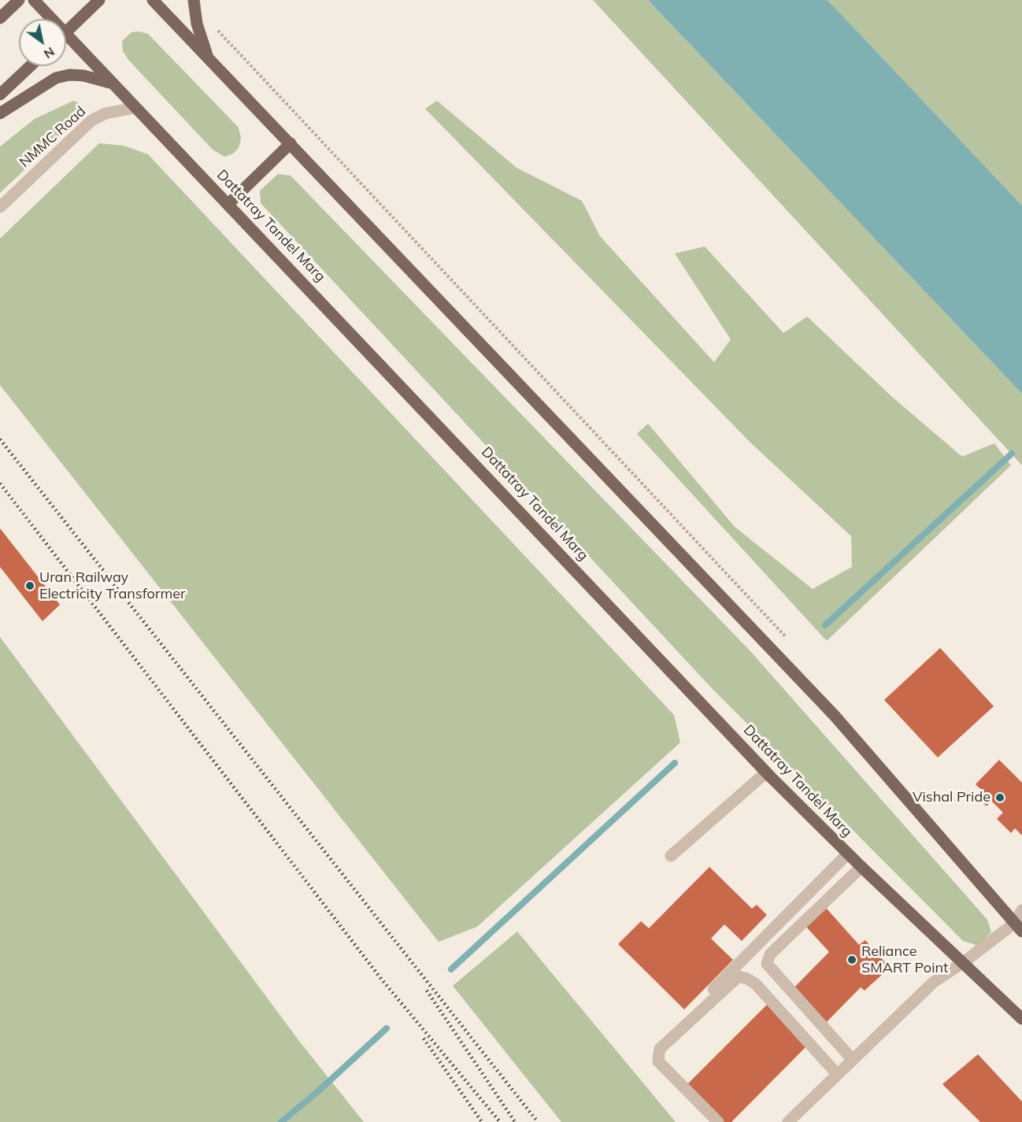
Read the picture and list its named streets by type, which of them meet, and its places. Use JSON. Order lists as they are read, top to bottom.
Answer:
{
  "streets": {
    "main road": ["Dattatray Tandel Marg"],
    "street": ["NMMC Road"]
  },
  "crossings": [
    ["NMMC Road", "Dattatray Tandel Marg"]
  ],
  "places": ["Uran Railway Electricity Transformer", "Vishal Pride", "Reliance SMART Point"],
  "north": "bottom right"
}
